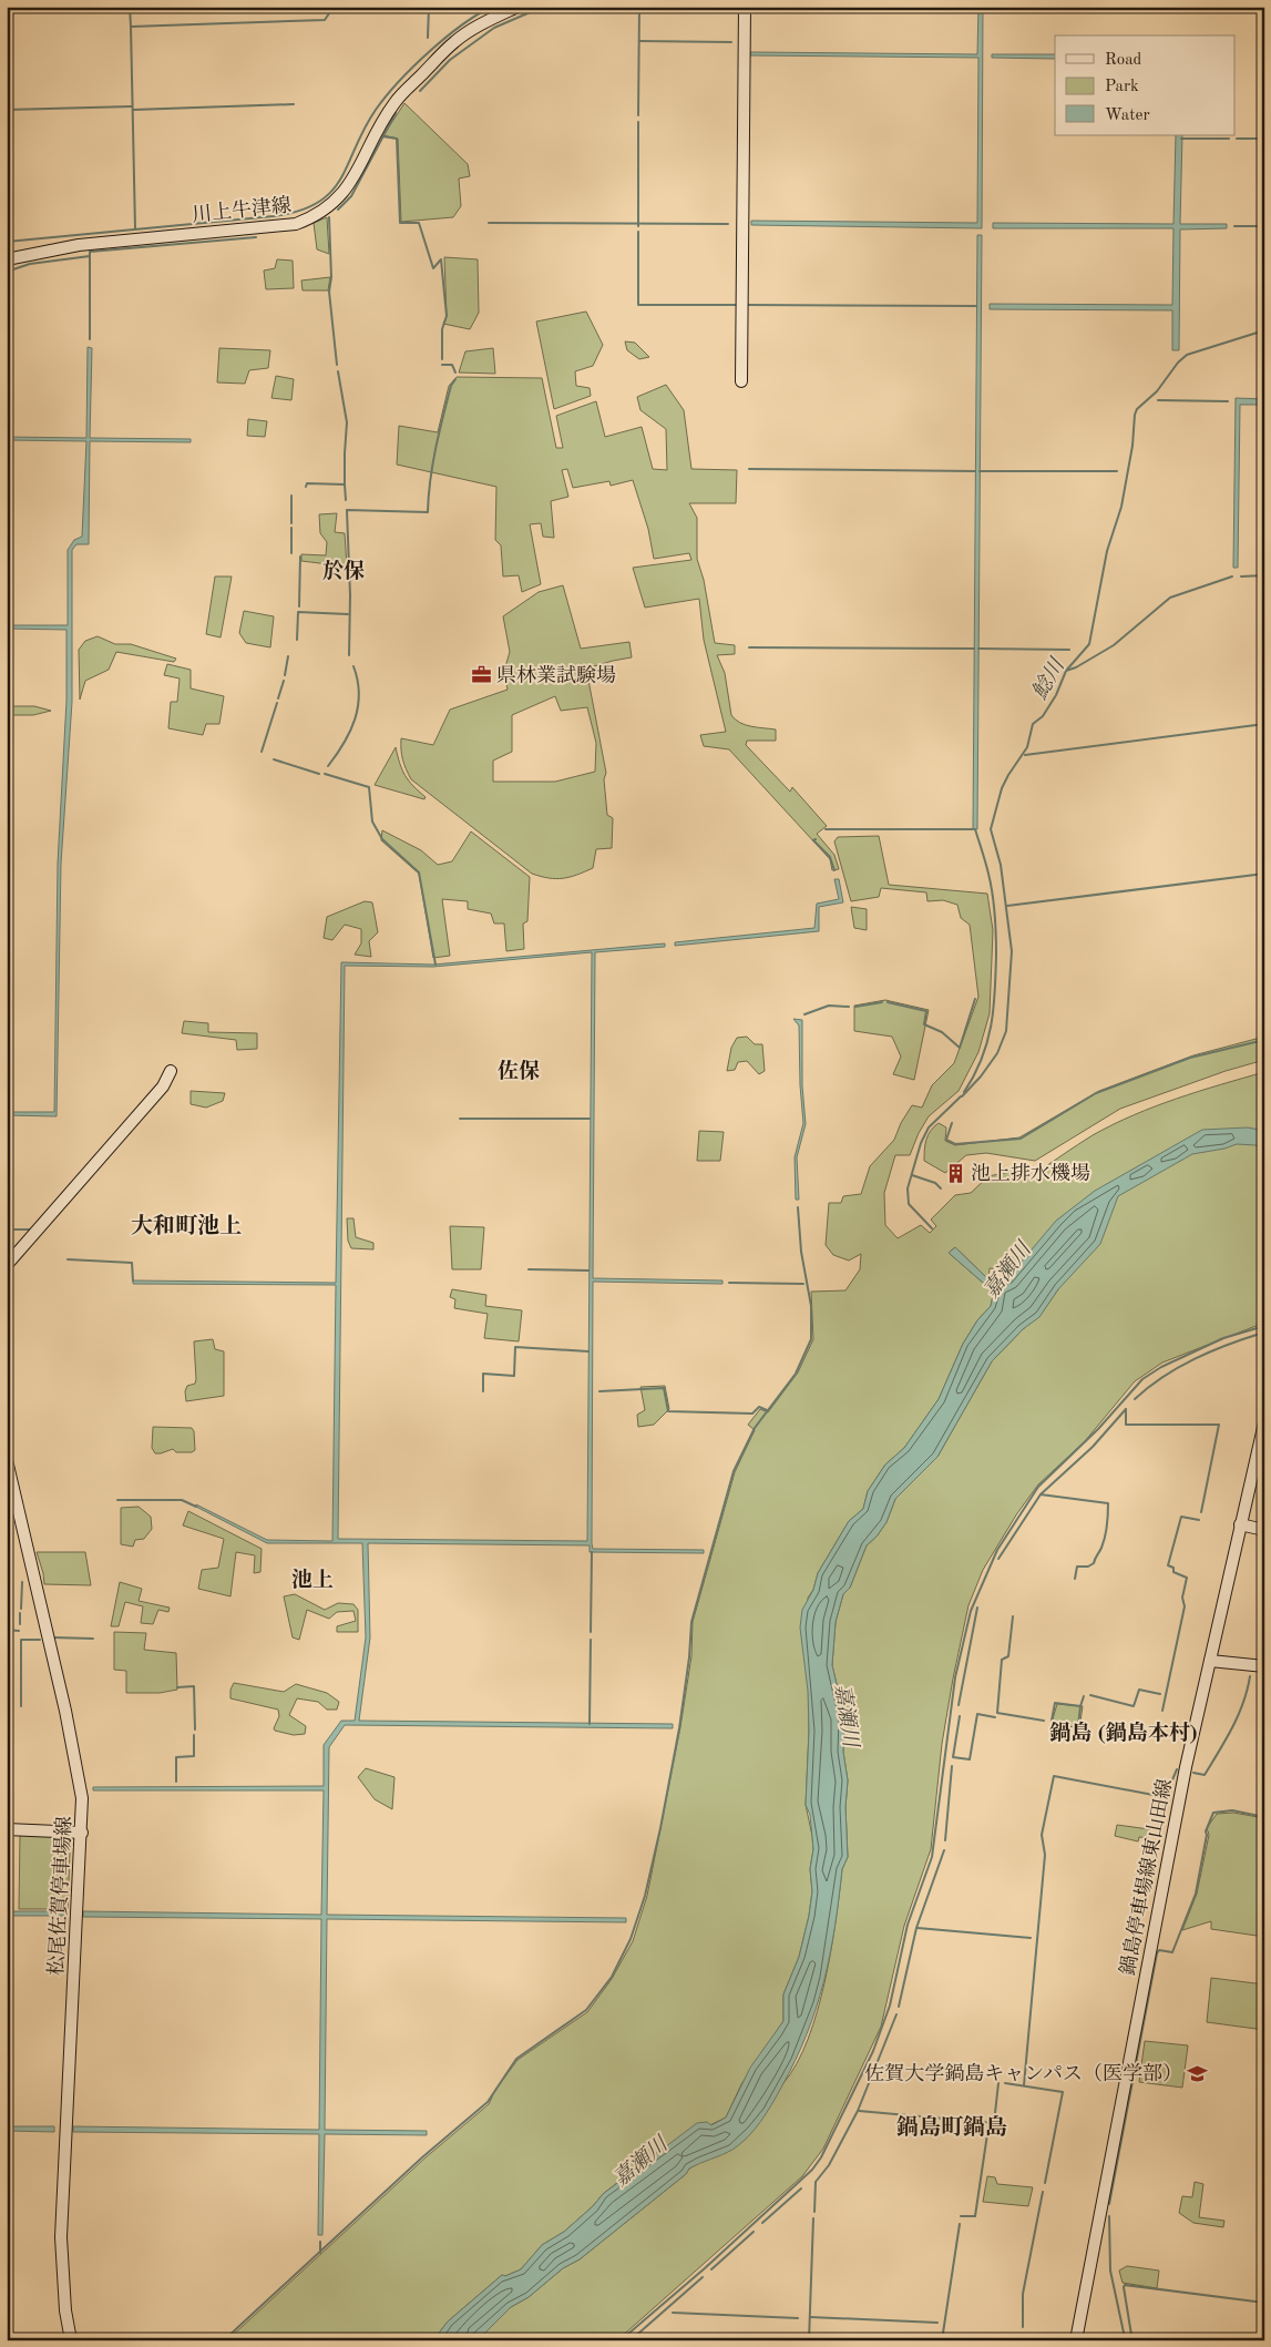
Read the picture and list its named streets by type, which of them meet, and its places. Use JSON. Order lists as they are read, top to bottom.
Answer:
{
  "streets": {
    "main road": ["川上牛津線", "鍋島停車場線東山田線", "松尾佐賀停車場線"]
  },
  "districts": [
    "於保",
    "佐保",
    "大和町池上",
    "池上",
    "鍋島 (鍋島本村)",
    "鍋島町鍋島"
  ],
  "water": ["鯰川", "嘉瀬川"],
  "places": {
    "office": ["県林業試験場"],
    "building": ["池上排水機場"],
    "school or university": ["佐賀大学鍋島キャンパス（医学部）"]
  },
  "legend": ["Road", "Park", "Water"]
}
